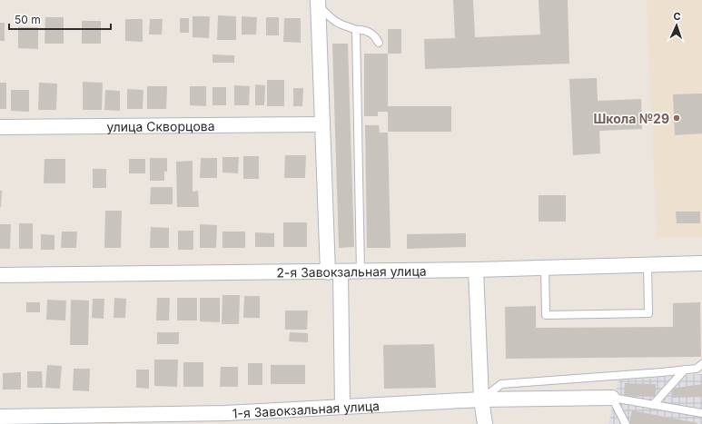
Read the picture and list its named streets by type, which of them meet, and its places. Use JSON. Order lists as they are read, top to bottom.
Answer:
{
  "streets": {
    "street": ["улица Скворцова", "2-я Завокзальная улица", "1-я Завокзальная улица"]
  },
  "places": ["Школа №29"],
  "scale_bar": "50 m",
  "north": "top"
}
